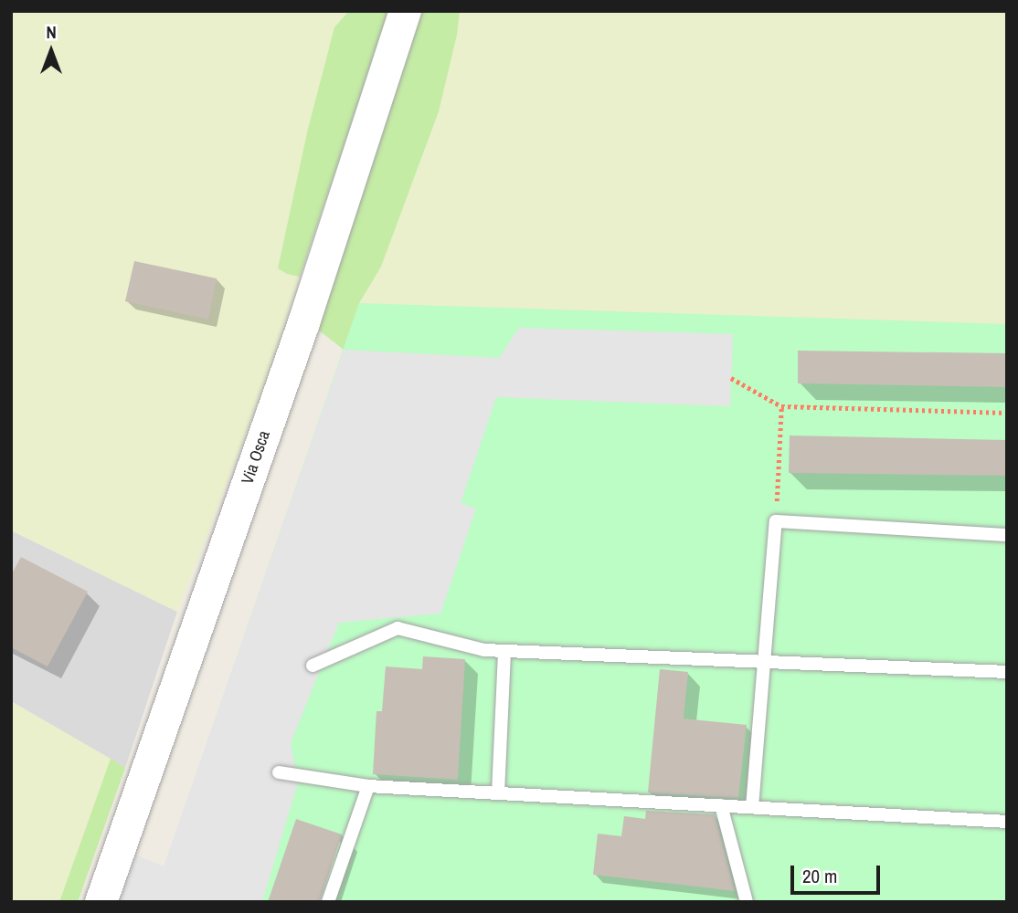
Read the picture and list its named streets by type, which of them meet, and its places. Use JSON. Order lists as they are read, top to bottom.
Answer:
{
  "streets": {
    "street": ["Via Osca"]
  },
  "scale_bar": "20 m",
  "north": "top"
}
